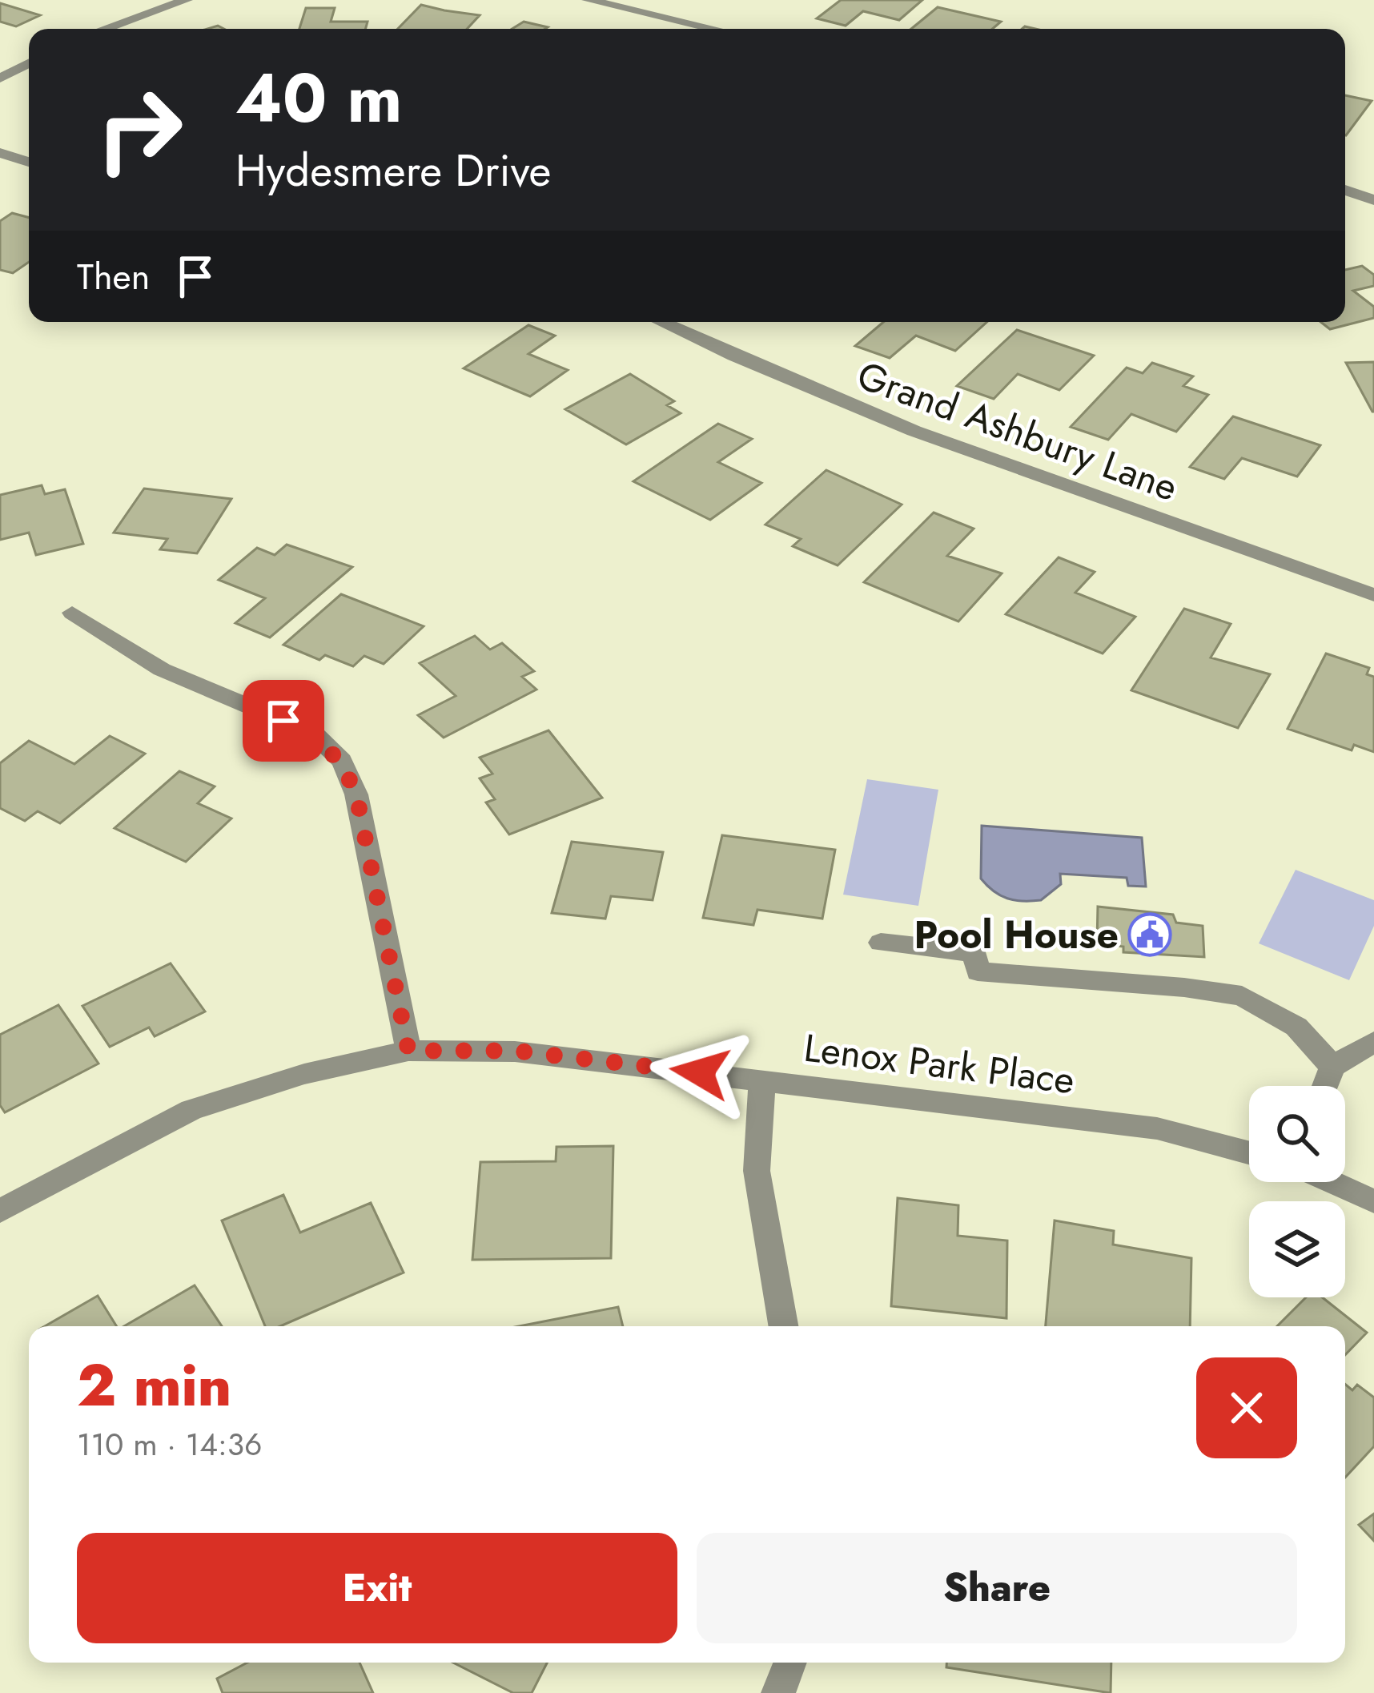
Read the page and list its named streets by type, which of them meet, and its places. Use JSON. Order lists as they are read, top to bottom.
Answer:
{
  "streets": {
    "street": ["Grand Ashbury Lane", "Lenox Park Place"]
  },
  "places": {
    "public building": ["Pool House"]
  },
  "page": {
    "turn": ["40 m", "Hydesmere Drive"],
    "then": "Then",
    "heading": ["2 min", "110 m · 14:36"],
    "buttons": ["Exit", "Share"]
  }
}
